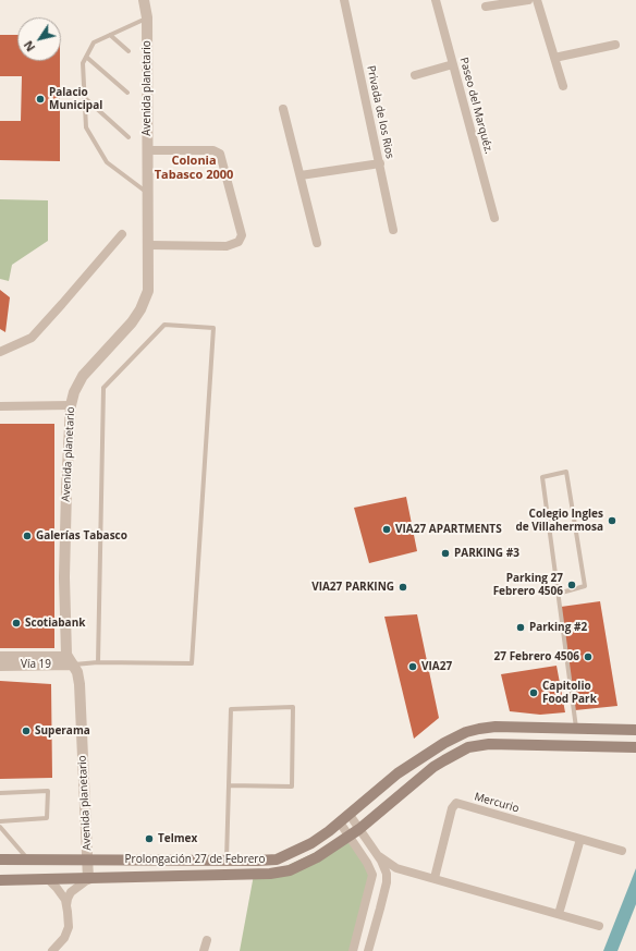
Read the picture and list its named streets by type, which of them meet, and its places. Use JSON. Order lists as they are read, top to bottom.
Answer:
{
  "streets": {
    "main road": ["Prolongación 27 de Febrero"],
    "street": [
      "Avenida planetario",
      "Paseo del Marquéz.",
      "Privada de los Rios",
      "Vía 19",
      "Mercurio"
    ]
  },
  "crossings": [
    ["Avenida planetario", "Vía 19"],
    ["Avenida planetario", "Prolongación 27 de Febrero"]
  ],
  "districts": ["Colonia Tabasco 2000"],
  "places": [
    "Palacio Municipal",
    "Colegio Ingles de Villahermosa",
    "VIA27 APARTMENTS",
    "Galerías Tabasco",
    "PARKING #3",
    "Parking 27 Febrero 4506",
    "VIA27 PARKING",
    "Scotiabank",
    "Parking #2",
    "27 Febrero 4506",
    "VIA27",
    "Capitolio Food Park",
    "Superama",
    "Telmex"
  ],
  "north": "bottom left"
}
